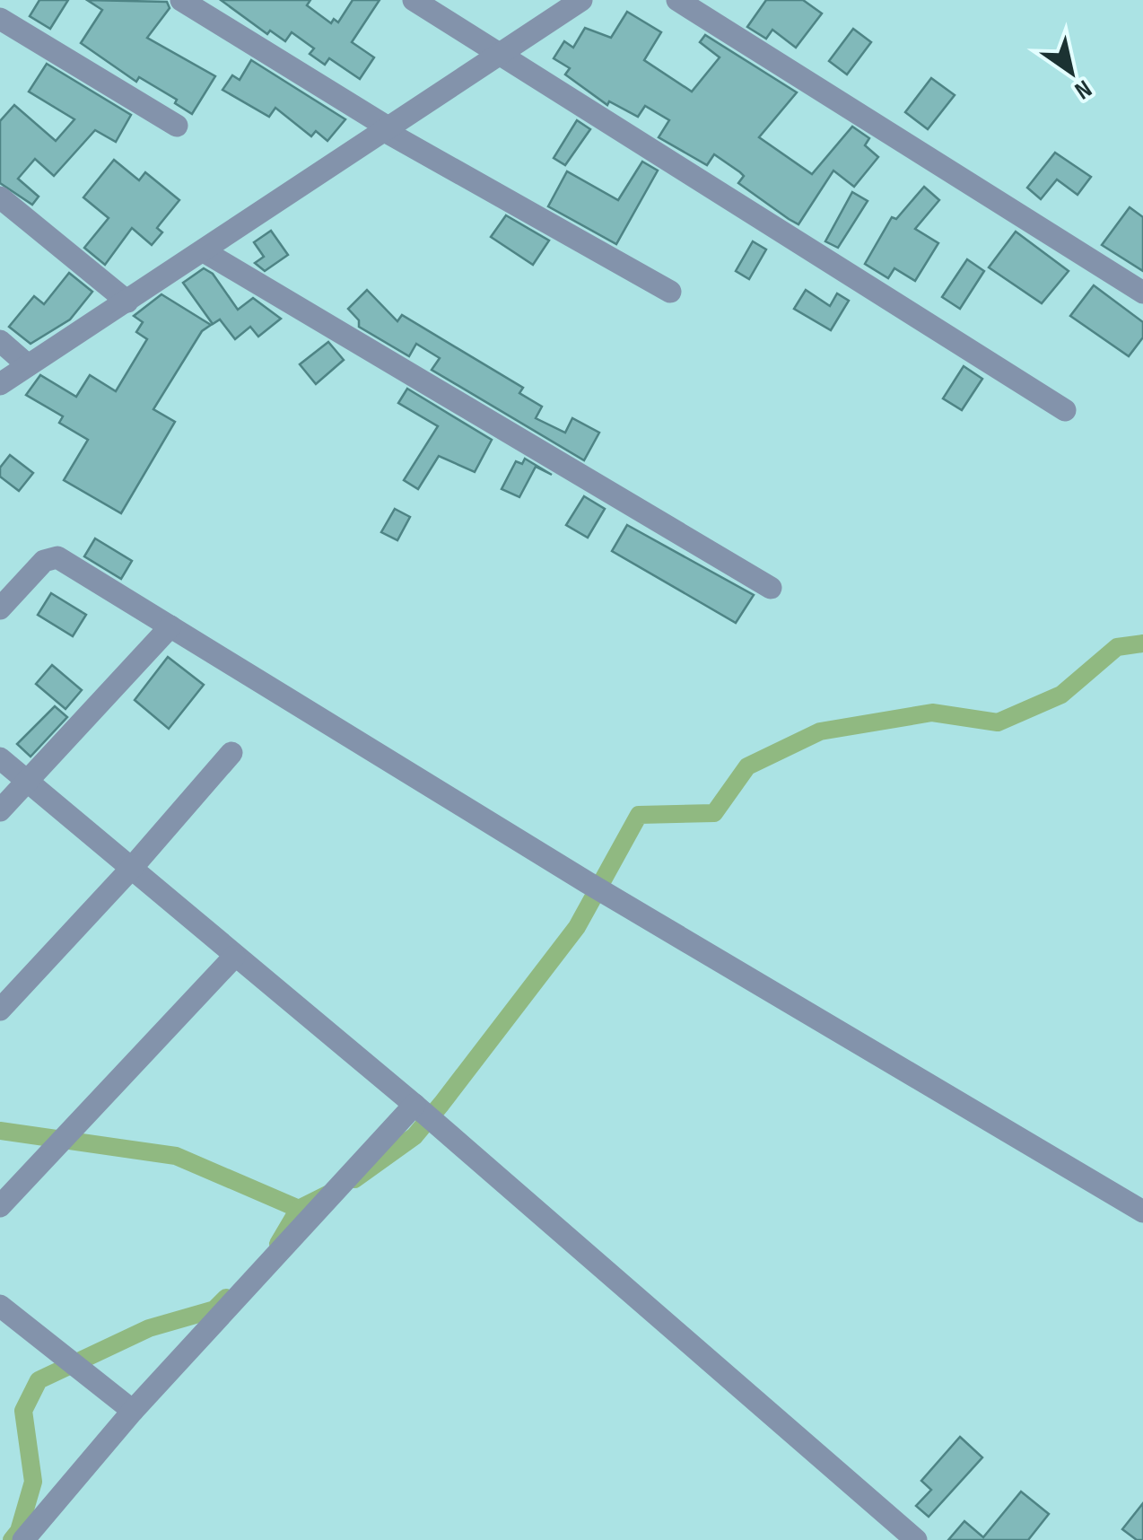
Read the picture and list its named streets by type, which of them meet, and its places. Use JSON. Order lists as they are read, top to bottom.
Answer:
{
  "north": "bottom right"
}
